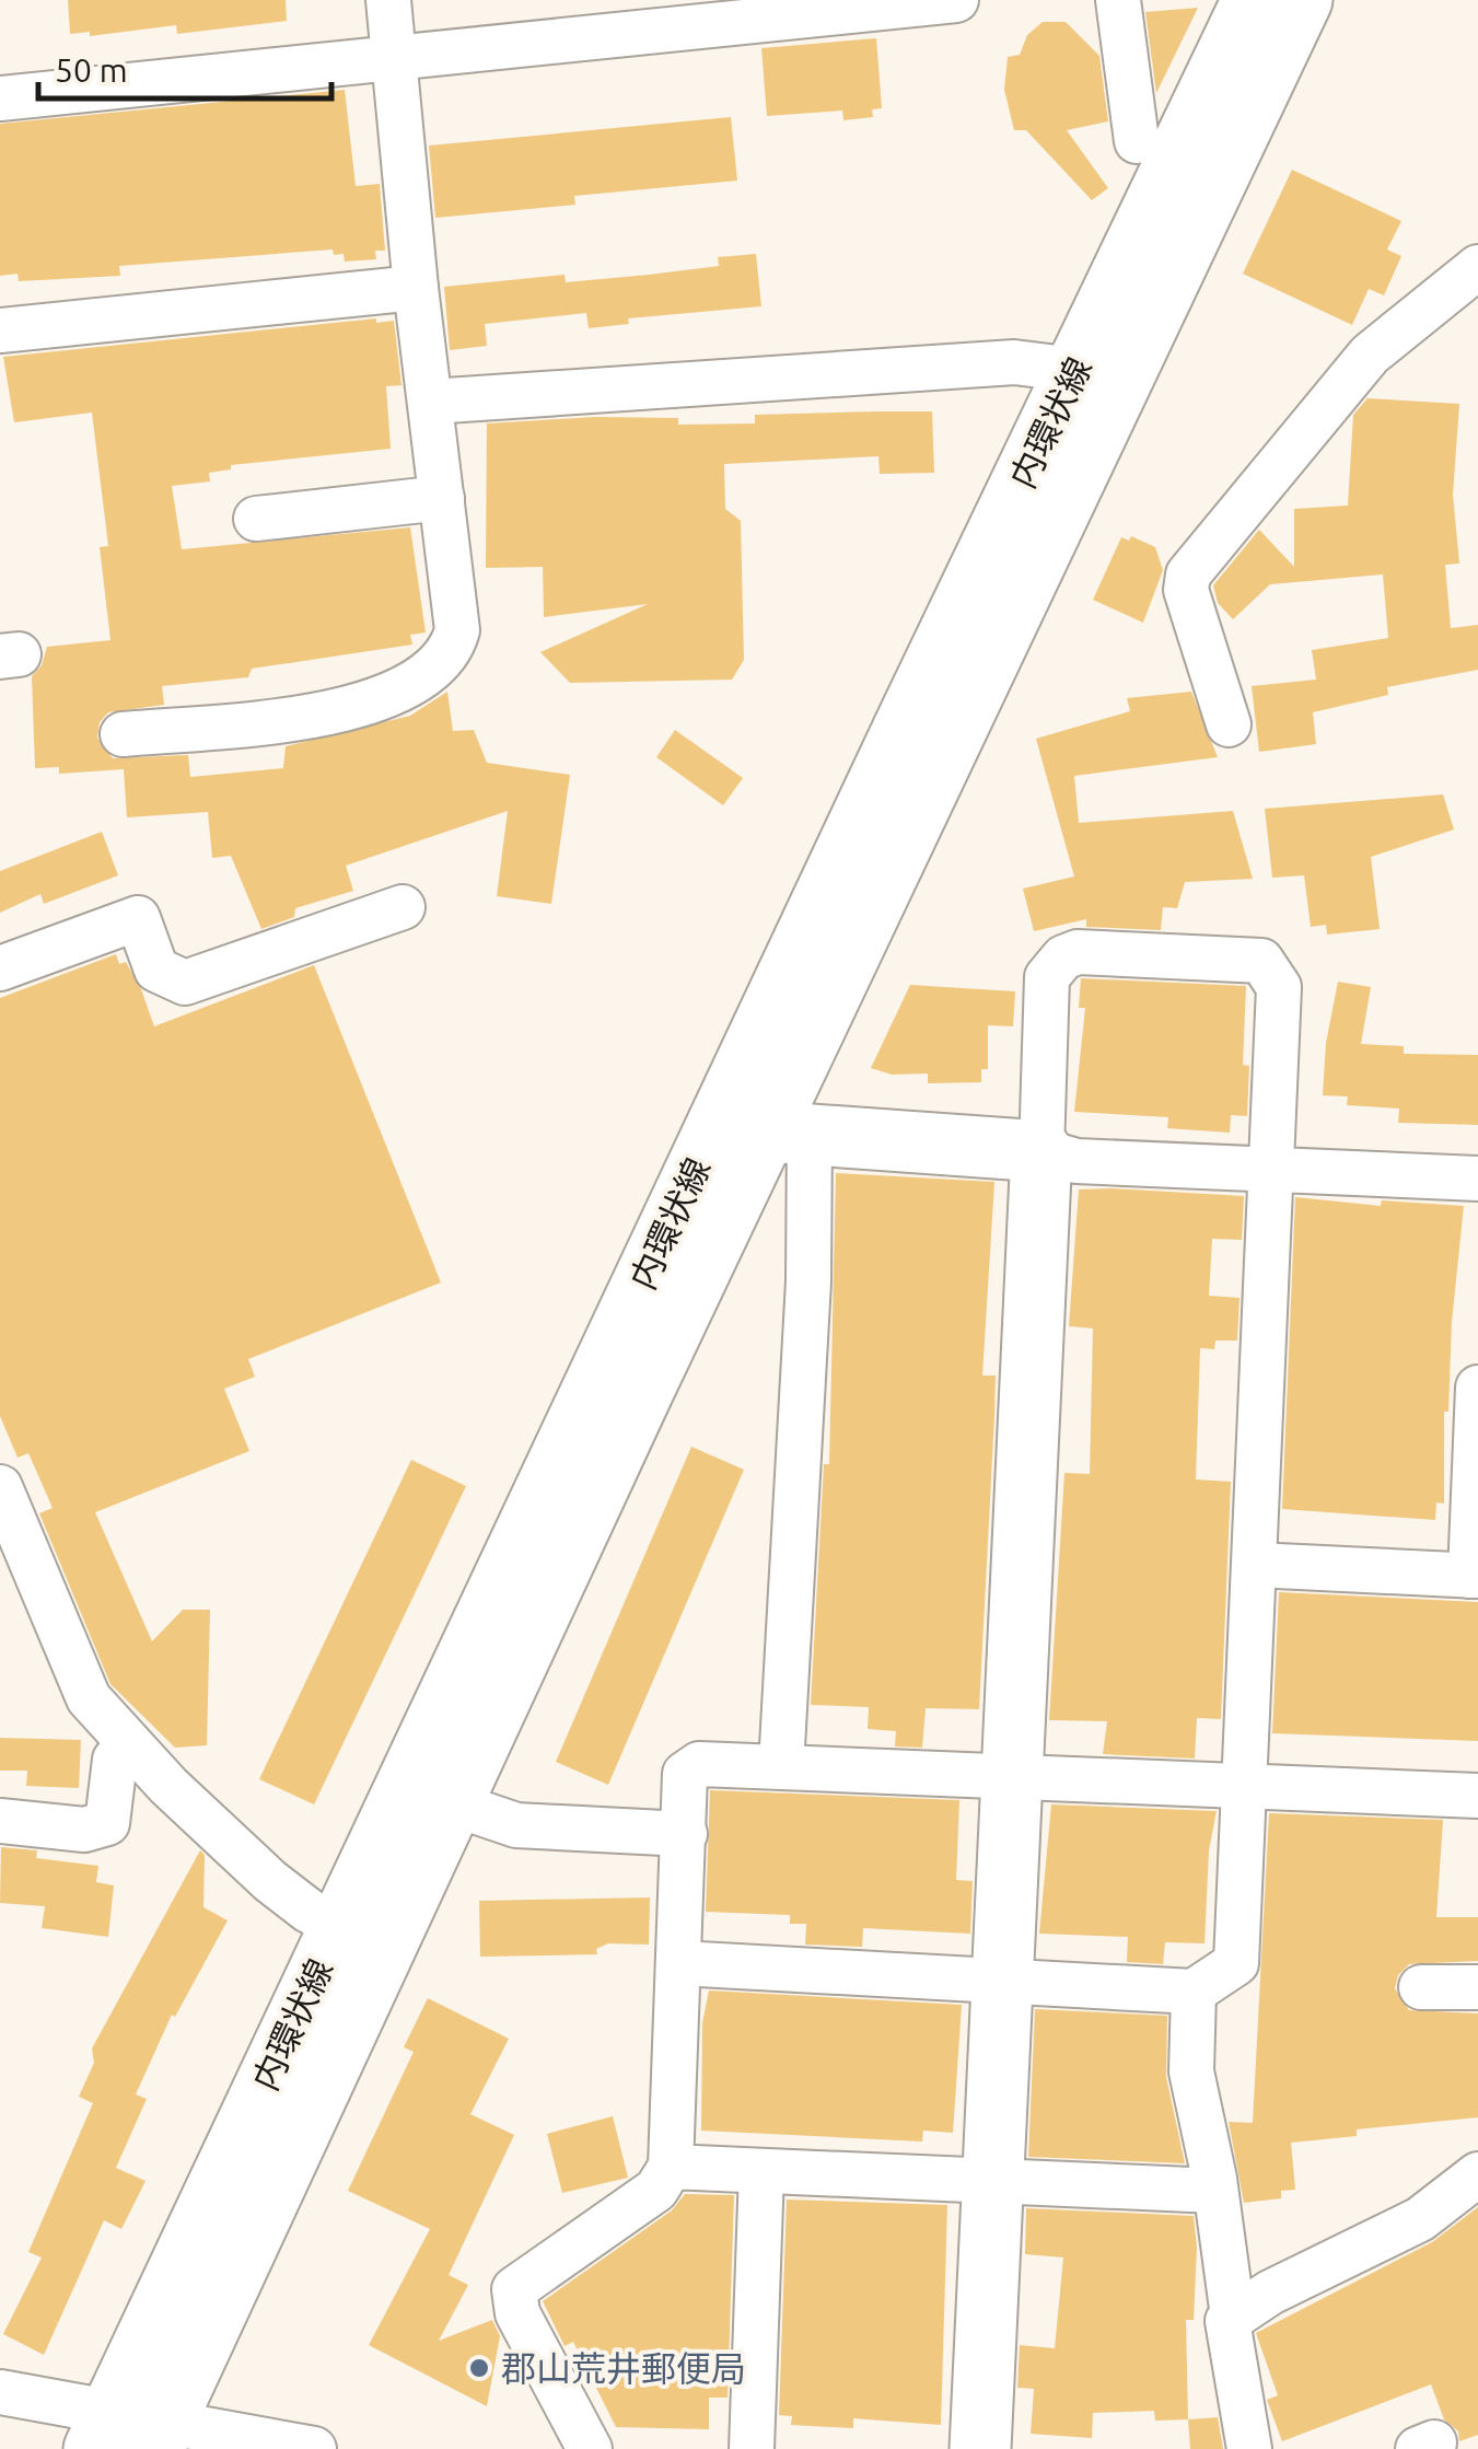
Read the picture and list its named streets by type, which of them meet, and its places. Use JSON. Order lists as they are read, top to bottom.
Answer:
{
  "streets": {
    "street": ["内環状線"]
  },
  "places": ["郡山荒井郵便局"],
  "scale_bar": "50 m"
}
